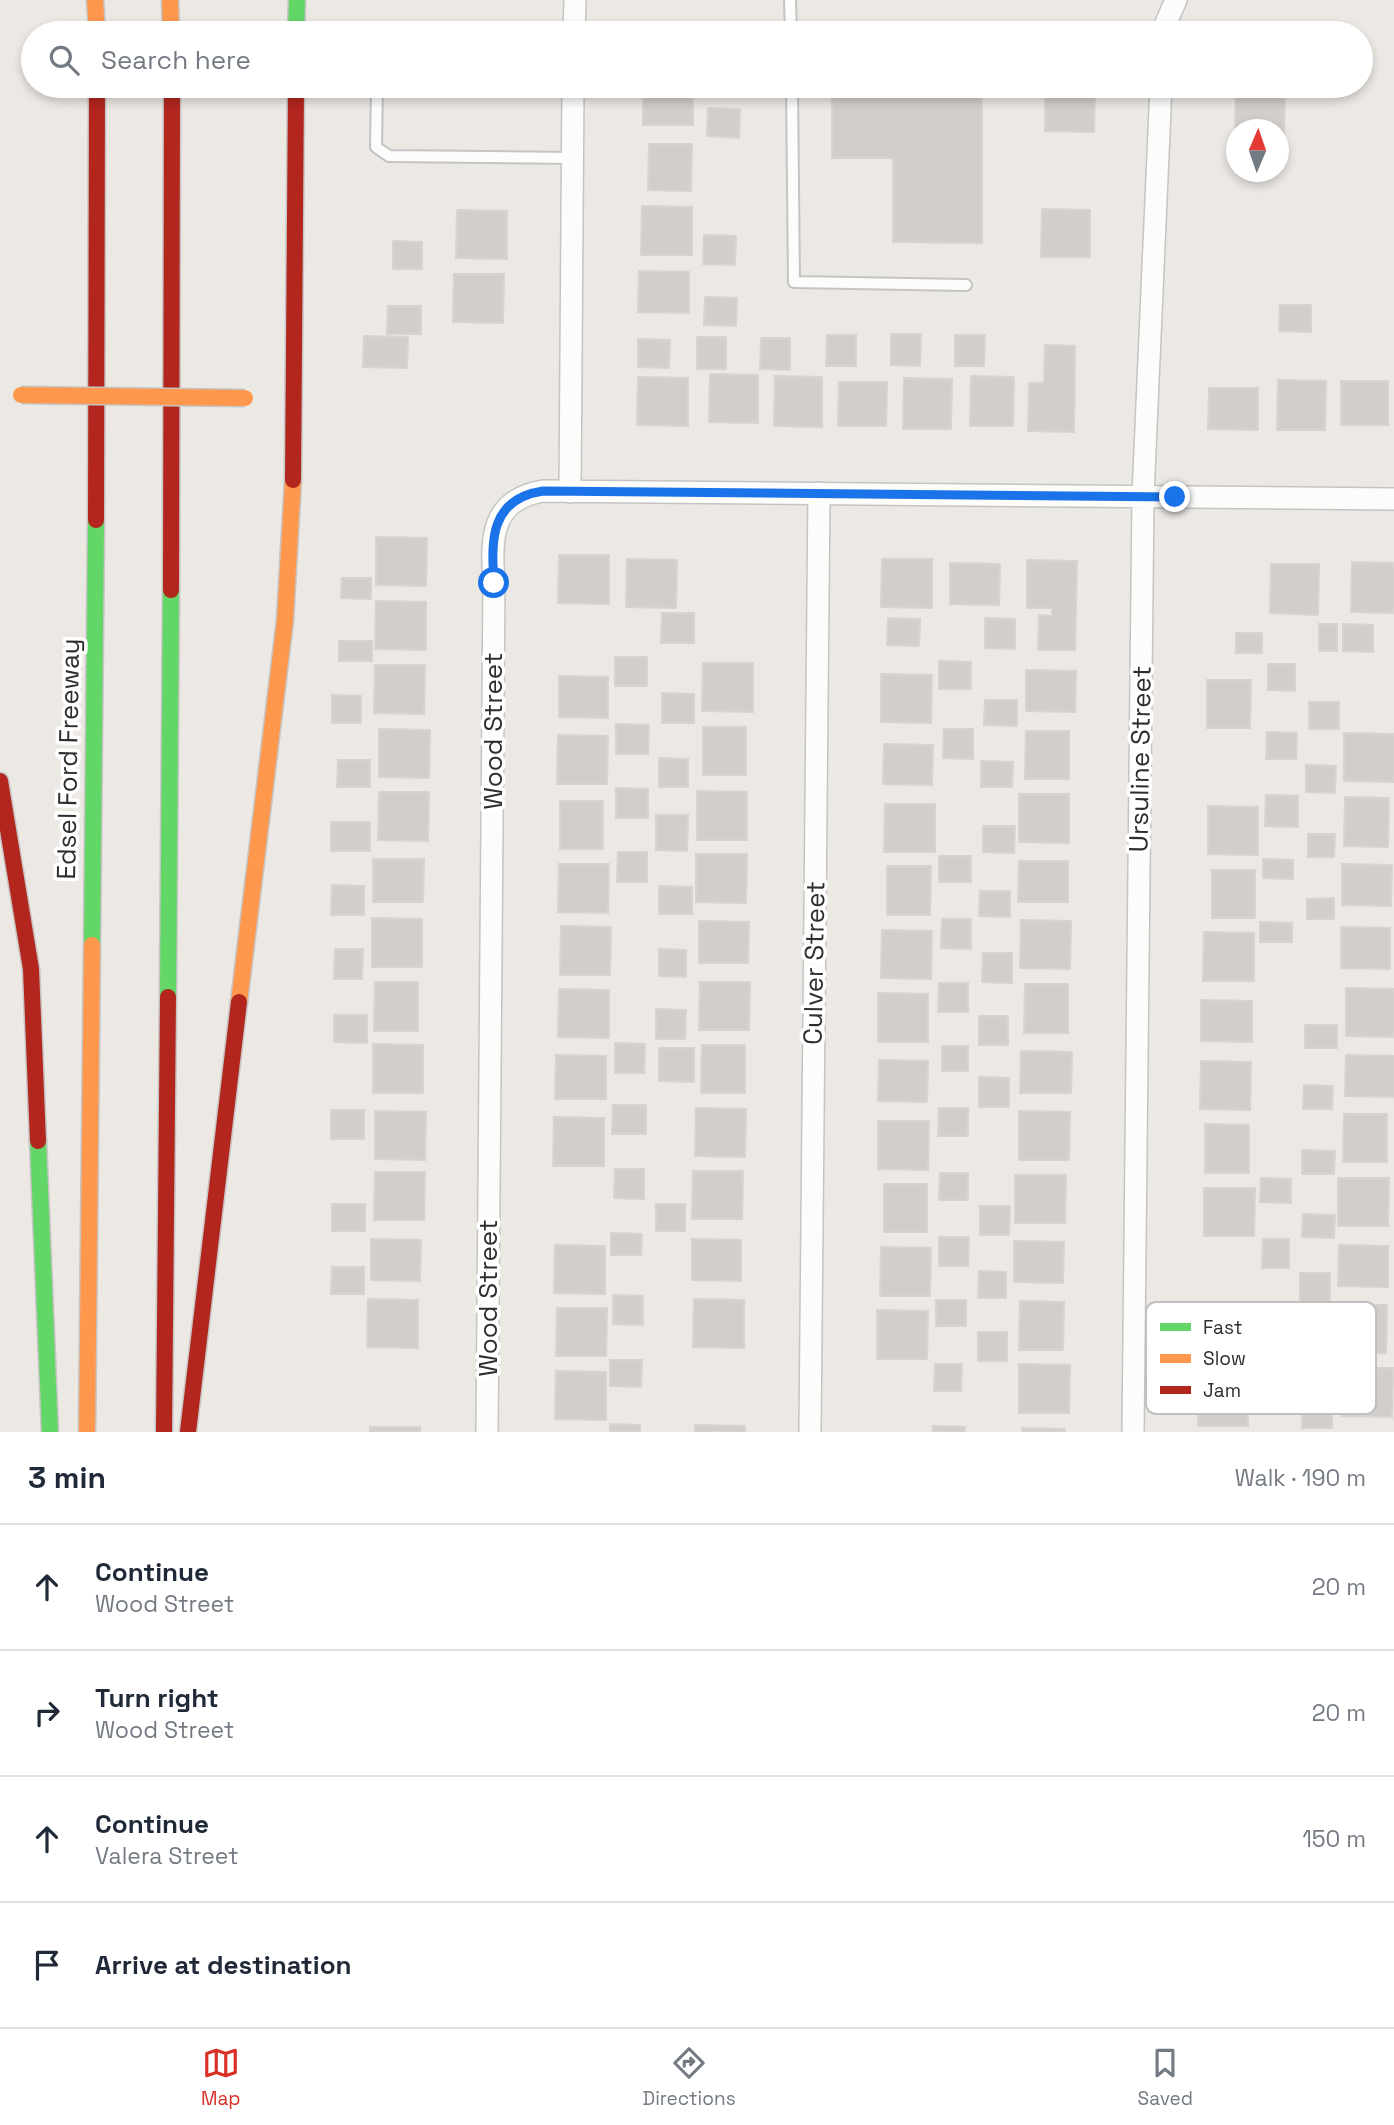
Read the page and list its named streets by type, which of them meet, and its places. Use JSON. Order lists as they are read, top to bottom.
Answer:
{
  "streets": {
    "highway": ["Edsel Ford Freeway"],
    "street": ["Wood Street", "Ursuline Street", "Culver Street"]
  },
  "crossings": [
    ["Wood Street", "Ursuline Street"],
    ["Wood Street", "Culver Street"]
  ],
  "legend": ["Fast", "Slow", "Jam"],
  "north": "top",
  "page": {
    "search": "Search here",
    "heading": ["3 min", "Walk · 190 m"],
    "list": [
      ["Continue", "Wood Street", "20 m"],
      ["Turn right", "Wood Street", "20 m"],
      ["Continue", "Valera Street", "150 m"],
      "Arrive at destination"
    ],
    "nav": ["Map", "Directions", "Saved"]
  }
}
